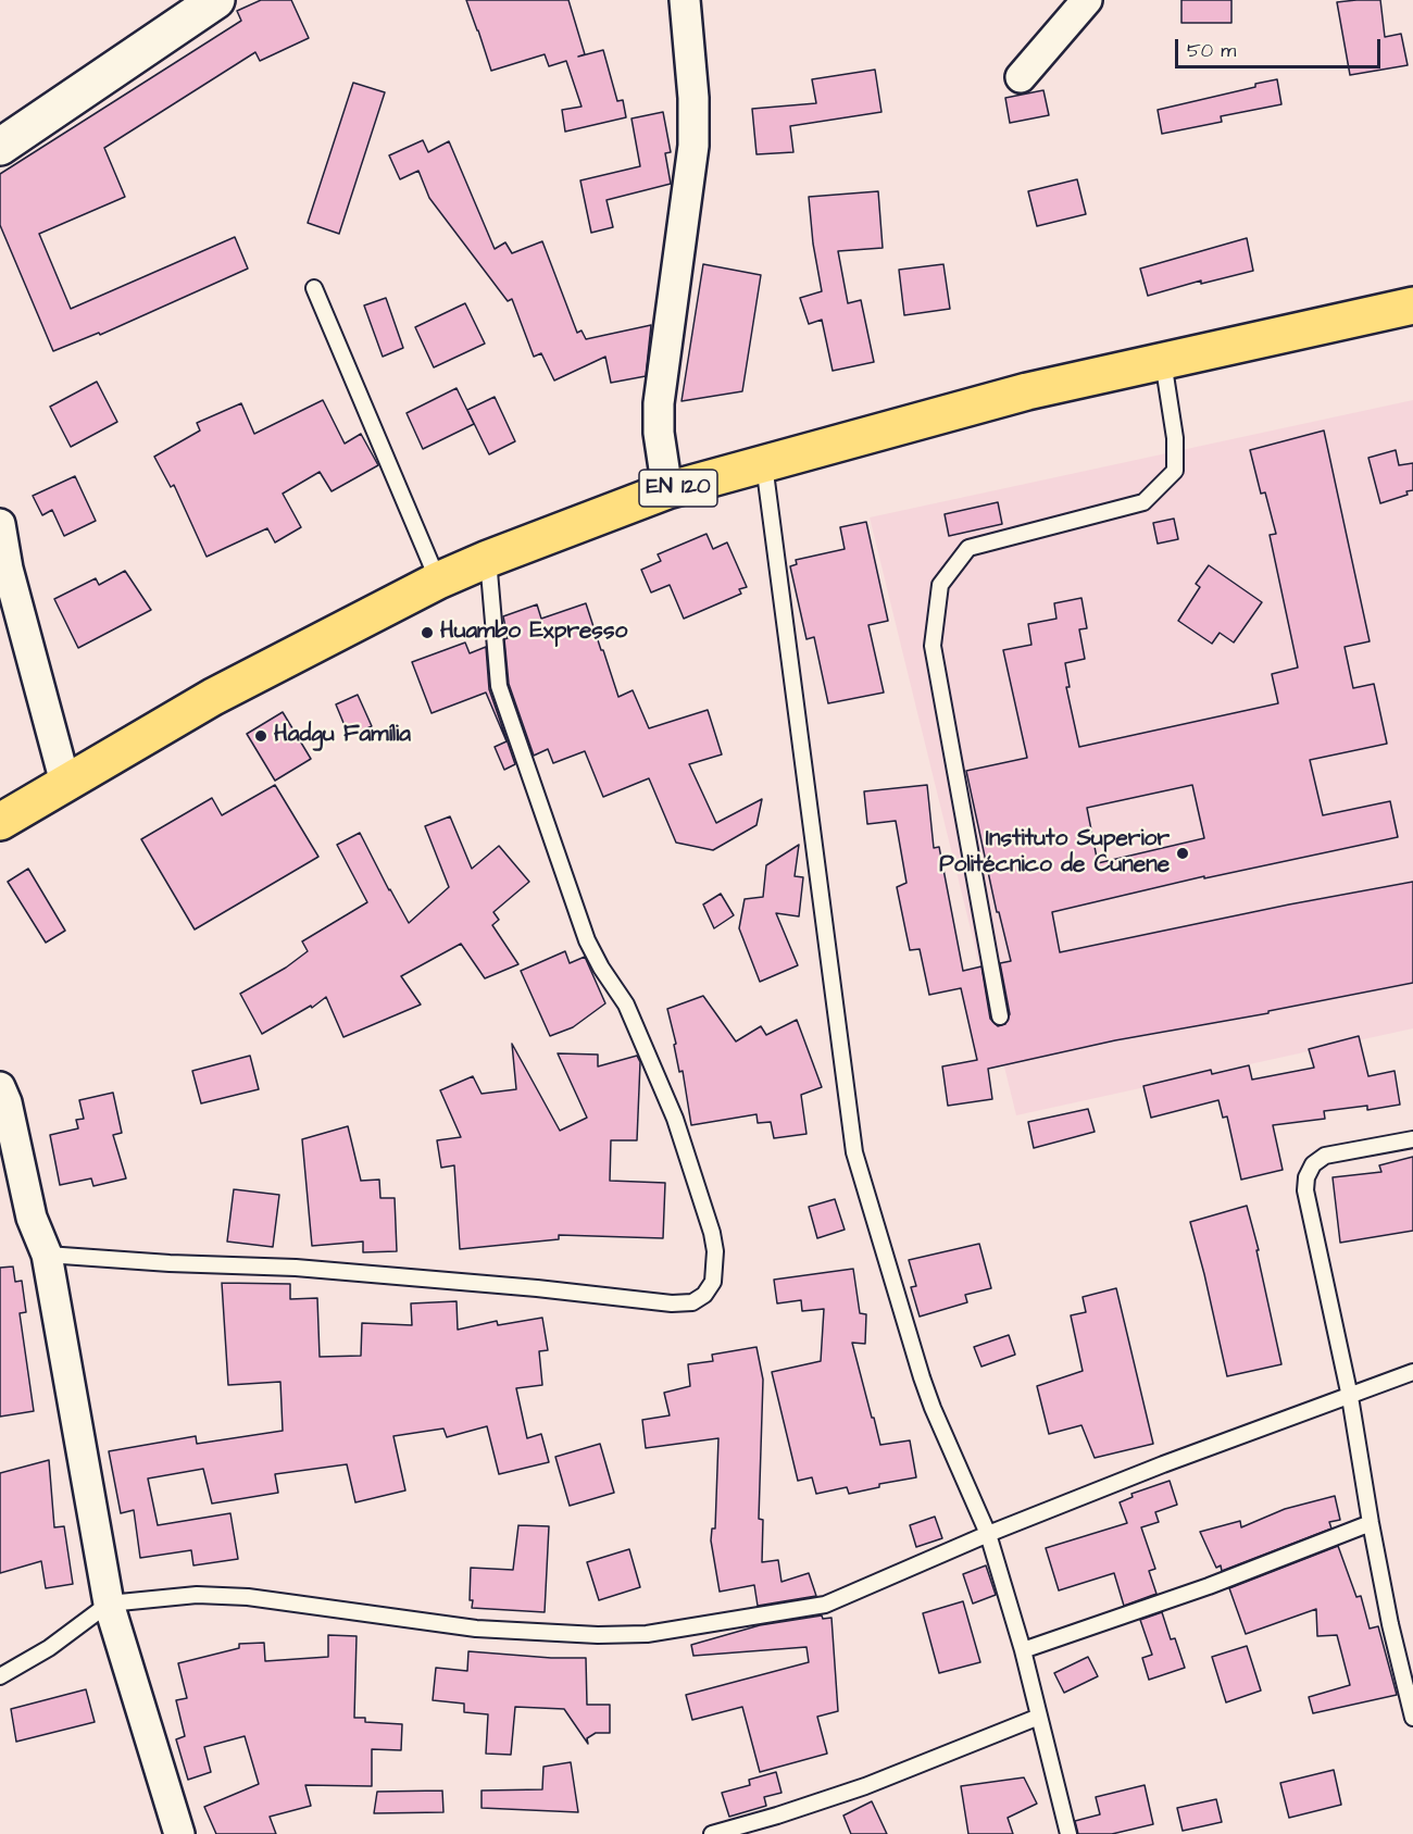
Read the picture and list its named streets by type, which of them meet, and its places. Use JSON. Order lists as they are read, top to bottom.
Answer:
{
  "streets": {
    "main road": ["EN 120"]
  },
  "places": ["Huambo Expresso", "Hadgu Família", "Instituto Superior Politécnico de Cunene"],
  "scale_bar": "50 m"
}
